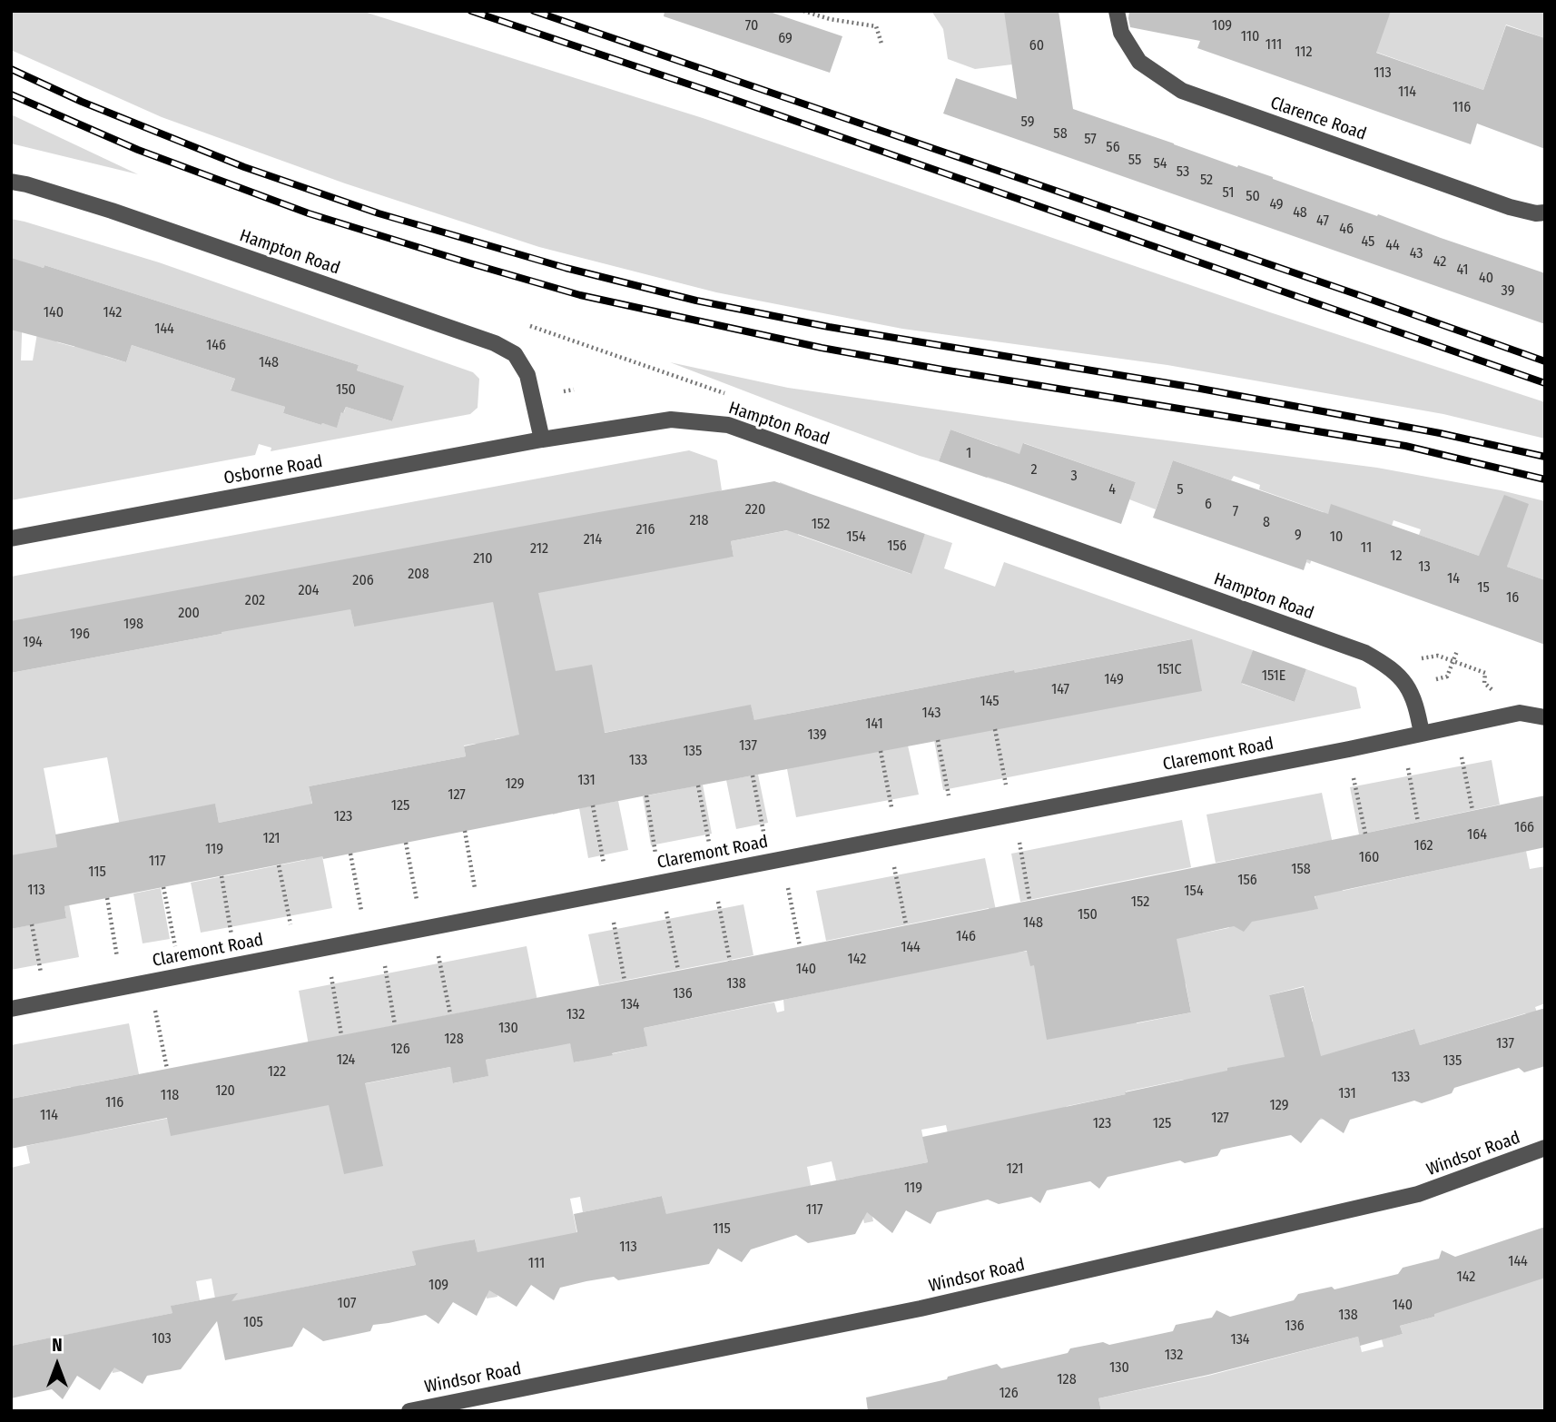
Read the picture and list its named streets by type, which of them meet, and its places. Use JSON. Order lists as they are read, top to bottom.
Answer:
{
  "streets": {
    "street": [
      "Clarence Road",
      "Hampton Road",
      "Osborne Road",
      "Claremont Road",
      "Windsor Road"
    ]
  },
  "crossings": [
    ["Hampton Road", "Osborne Road"],
    ["Hampton Road", "Claremont Road"]
  ],
  "house_numbers": [
    "70",
    "109",
    "110",
    "69",
    "111",
    "60",
    "112",
    "113",
    "114",
    "116",
    "59",
    "58",
    "57",
    "56",
    "55",
    "54",
    "53",
    "52",
    "51",
    "50",
    "49",
    "48",
    "47",
    "46",
    "45",
    "44",
    "43",
    "42",
    "41",
    "40",
    "39",
    "140",
    "142",
    "144",
    "146",
    "148",
    "150",
    "1",
    "2",
    "3",
    "4",
    "5",
    "6",
    "220",
    "7",
    "218",
    "8",
    "152",
    "216",
    "9",
    "154",
    "10",
    "214",
    "156",
    "11",
    "212",
    "12",
    "210",
    "13",
    "208",
    "14",
    "206",
    "15",
    "204",
    "16",
    "202",
    "200",
    "198",
    "196",
    "194",
    "151C",
    "151E",
    "149",
    "147",
    "145",
    "143",
    "141",
    "139",
    "137",
    "135",
    "133",
    "131",
    "129",
    "127",
    "125",
    "123",
    "166",
    "164",
    "121",
    "162",
    "119",
    "160",
    "117",
    "158",
    "115",
    "156",
    "113",
    "154",
    "152",
    "150",
    "148",
    "146",
    "144",
    "142",
    "140",
    "138",
    "136",
    "134",
    "132",
    "130",
    "128",
    "137",
    "126",
    "124",
    "135",
    "122",
    "133",
    "120",
    "131",
    "118",
    "116",
    "129",
    "114",
    "127",
    "123",
    "125",
    "121",
    "119",
    "117",
    "115",
    "113",
    "144",
    "111",
    "142",
    "109",
    "107",
    "140",
    "138",
    "105",
    "136",
    "103",
    "134",
    "132",
    "130",
    "128",
    "126"
  ],
  "north": "top"
}
